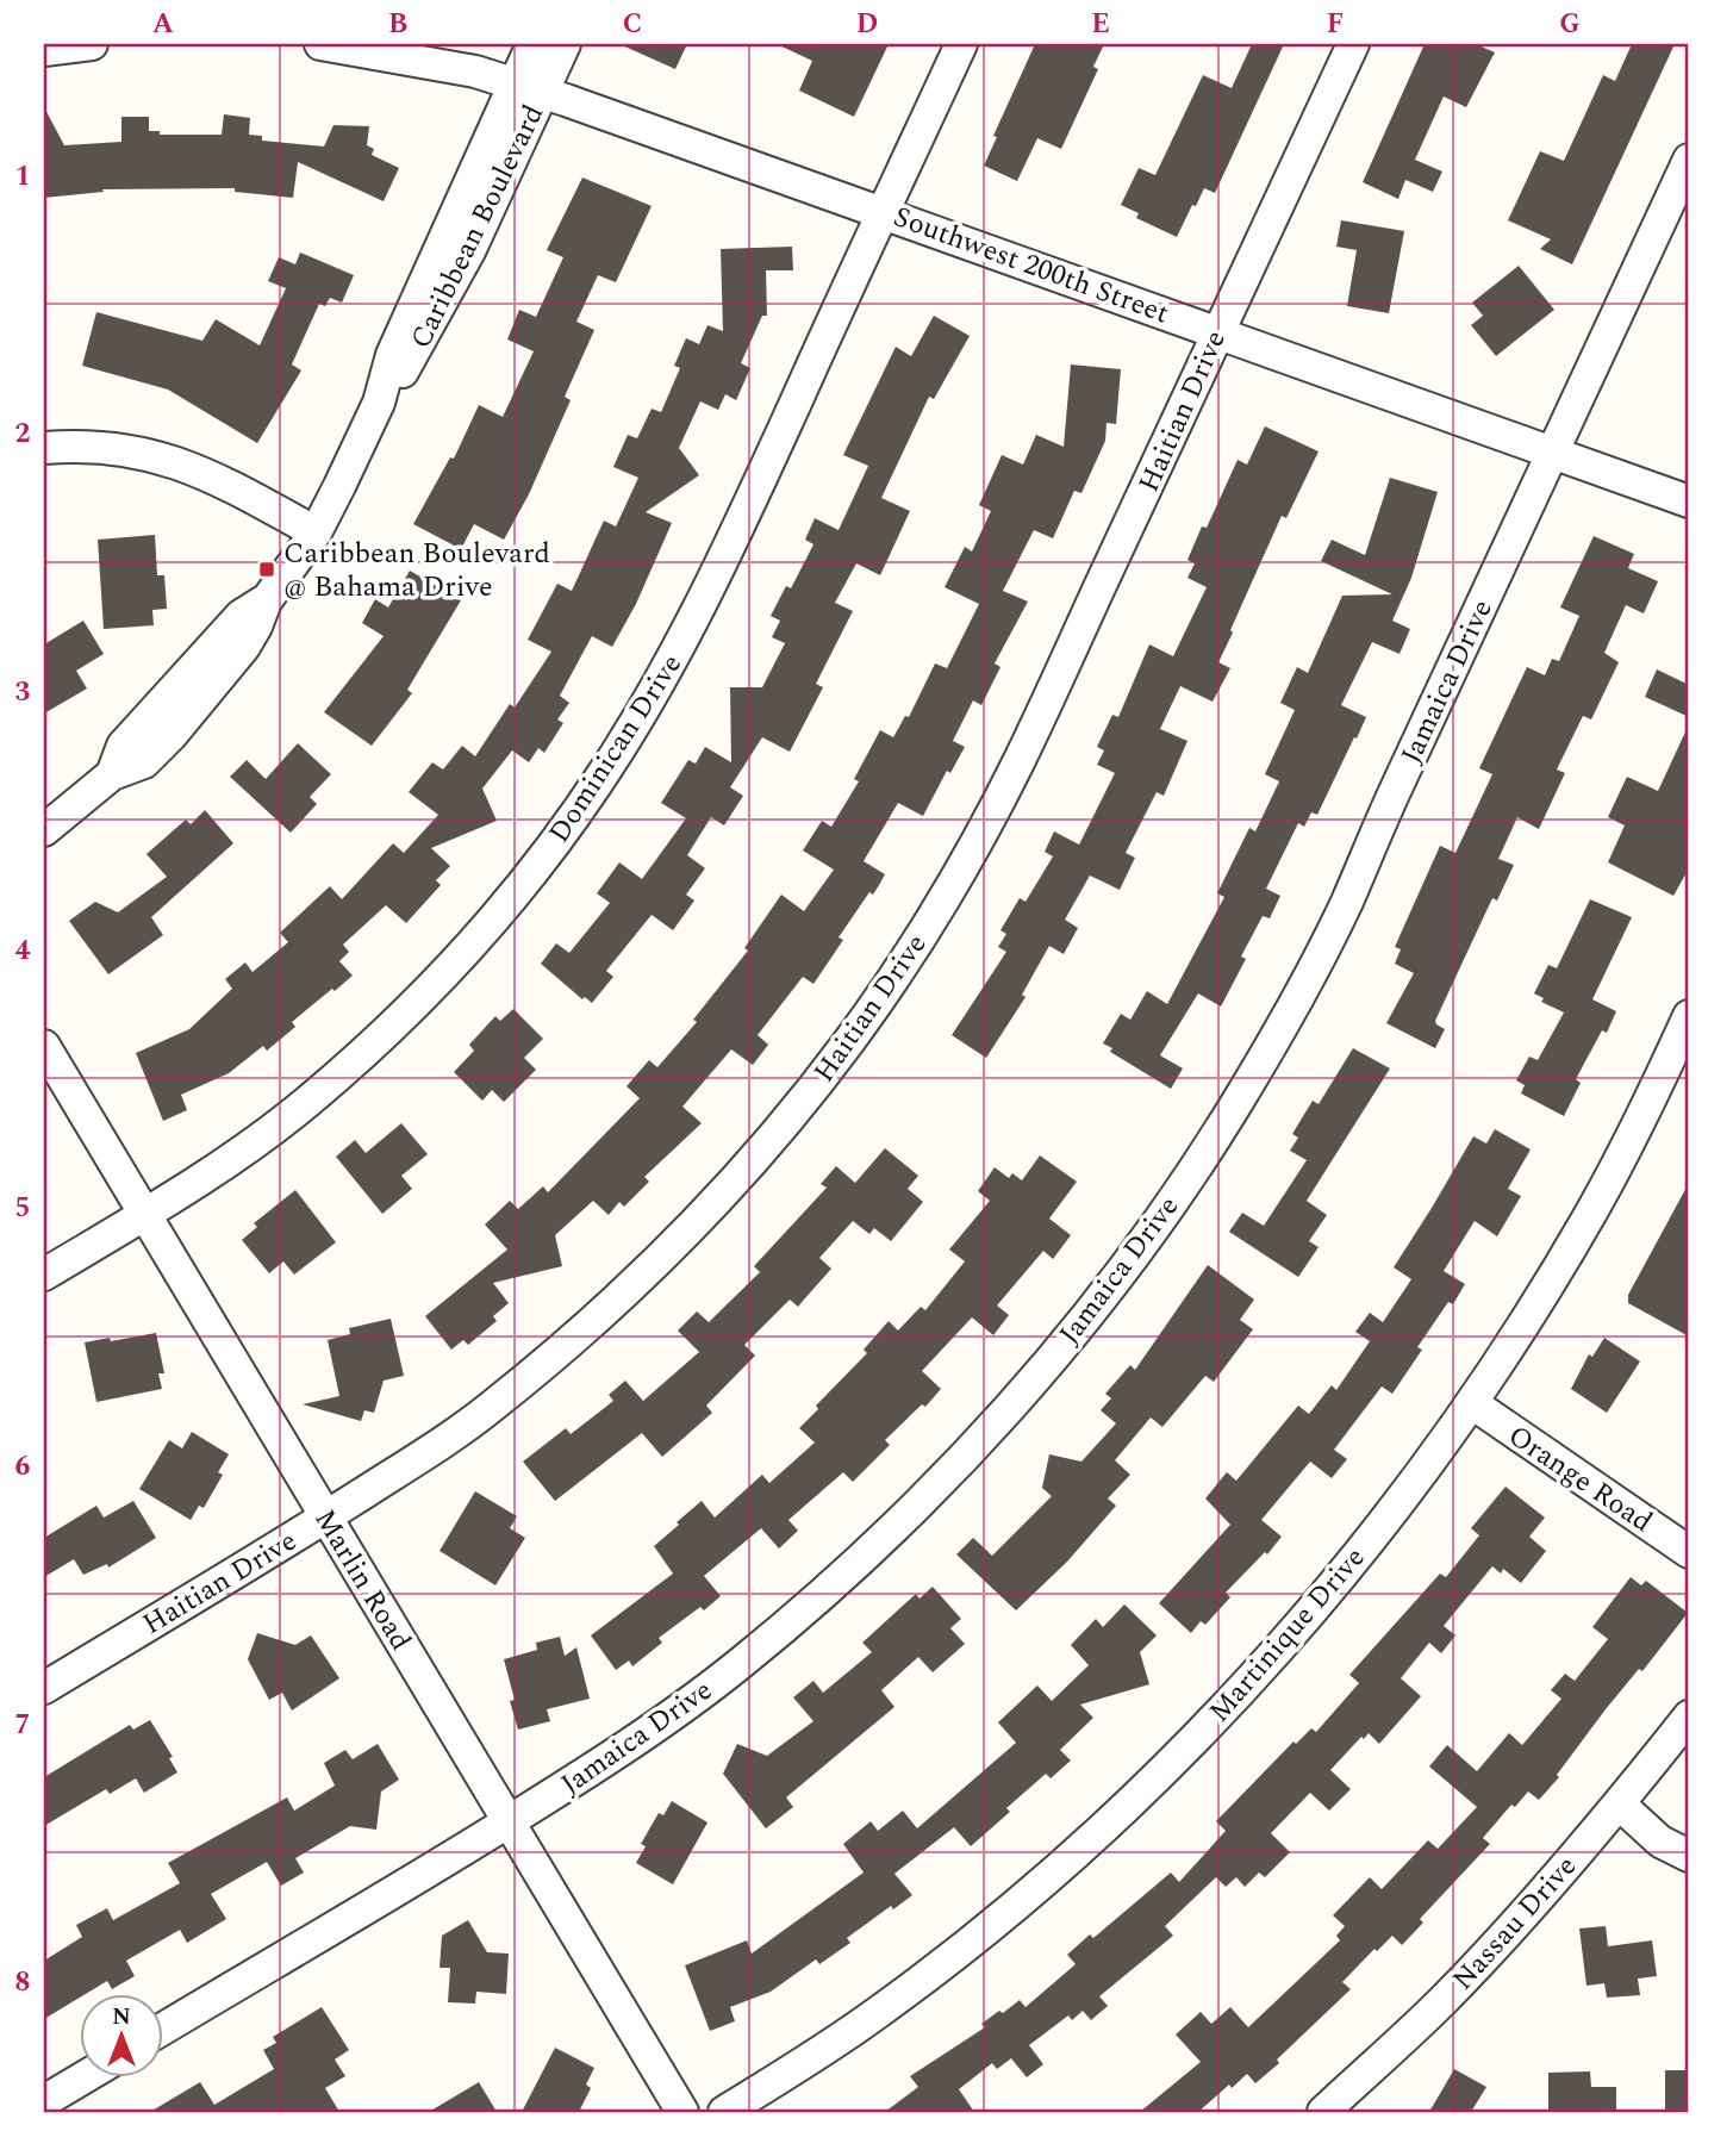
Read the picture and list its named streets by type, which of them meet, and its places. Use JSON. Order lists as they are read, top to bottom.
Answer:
{
  "streets": {
    "street": [
      "Caribbean Boulevard",
      "Southwest 200th Street",
      "Haitian Drive",
      "Jamaica Drive",
      "Dominican Drive",
      "Orange Road",
      "Marlin Road",
      "Martinique Drive",
      "Nassau Drive"
    ]
  },
  "crossings": [
    ["Caribbean Boulevard", "Southwest 200th Street"],
    ["Southwest 200th Street", "Haitian Drive"],
    ["Southwest 200th Street", "Jamaica Drive"],
    ["Southwest 200th Street", "Dominican Drive"],
    ["Haitian Drive", "Marlin Road"],
    ["Jamaica Drive", "Marlin Road"],
    ["Dominican Drive", "Marlin Road"],
    ["Orange Road", "Martinique Drive"]
  ],
  "places": {
    "transit": ["Caribbean Boulevard @ Bahama Drive"]
  },
  "north": "top",
  "grid": {
    "columns": [
      "A",
      "B",
      "C",
      "D",
      "E",
      "F",
      "G"
    ],
    "rows": [
      "1",
      "2",
      "3",
      "4",
      "5",
      "6",
      "7",
      "8"
    ]
  }
}
